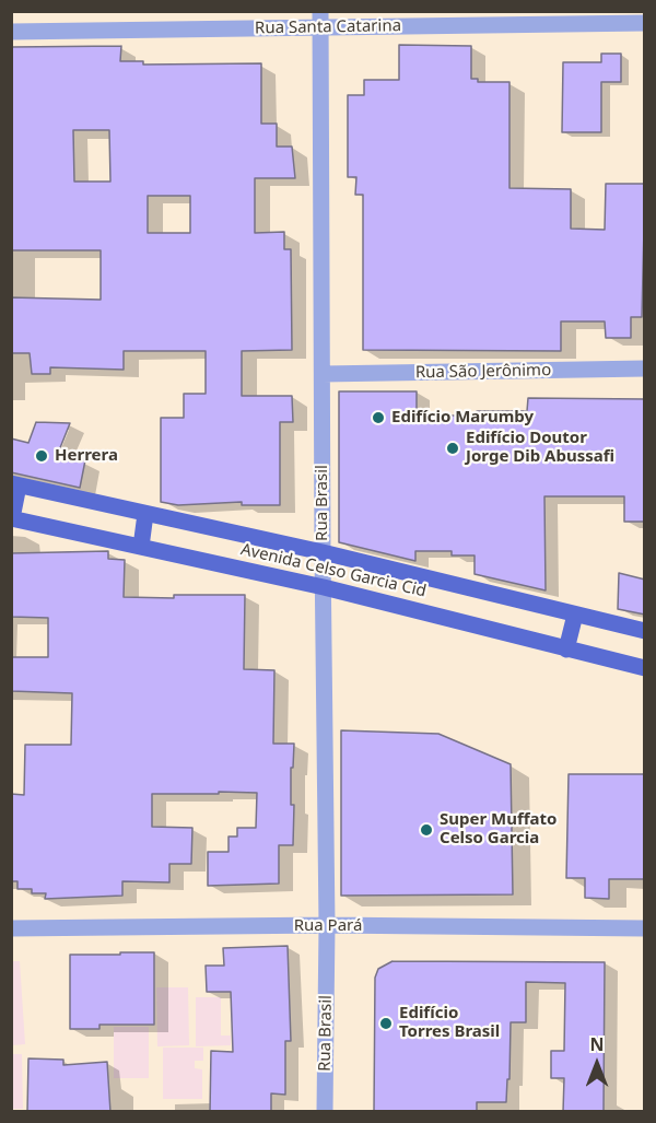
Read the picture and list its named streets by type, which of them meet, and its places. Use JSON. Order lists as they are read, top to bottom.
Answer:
{
  "streets": {
    "main road": ["Avenida Celso Garcia Cid"],
    "street": [
      "Rua Santa Catarina",
      "Rua São Jerônimo",
      "Rua Brasil",
      "Rua Pará"
    ]
  },
  "crossings": [
    ["Rua Santa Catarina", "Rua Brasil"],
    ["Rua São Jerônimo", "Rua Brasil"],
    ["Rua Brasil", "Avenida Celso Garcia Cid"],
    ["Rua Brasil", "Rua Pará"]
  ],
  "places": [
    "Edifício Marumby",
    "Edifício Doutor Jorge Dib Abussafi",
    "Herrera",
    "Super Muffato Celso Garcia",
    "Edifício Torres Brasil"
  ],
  "north": "top"
}
